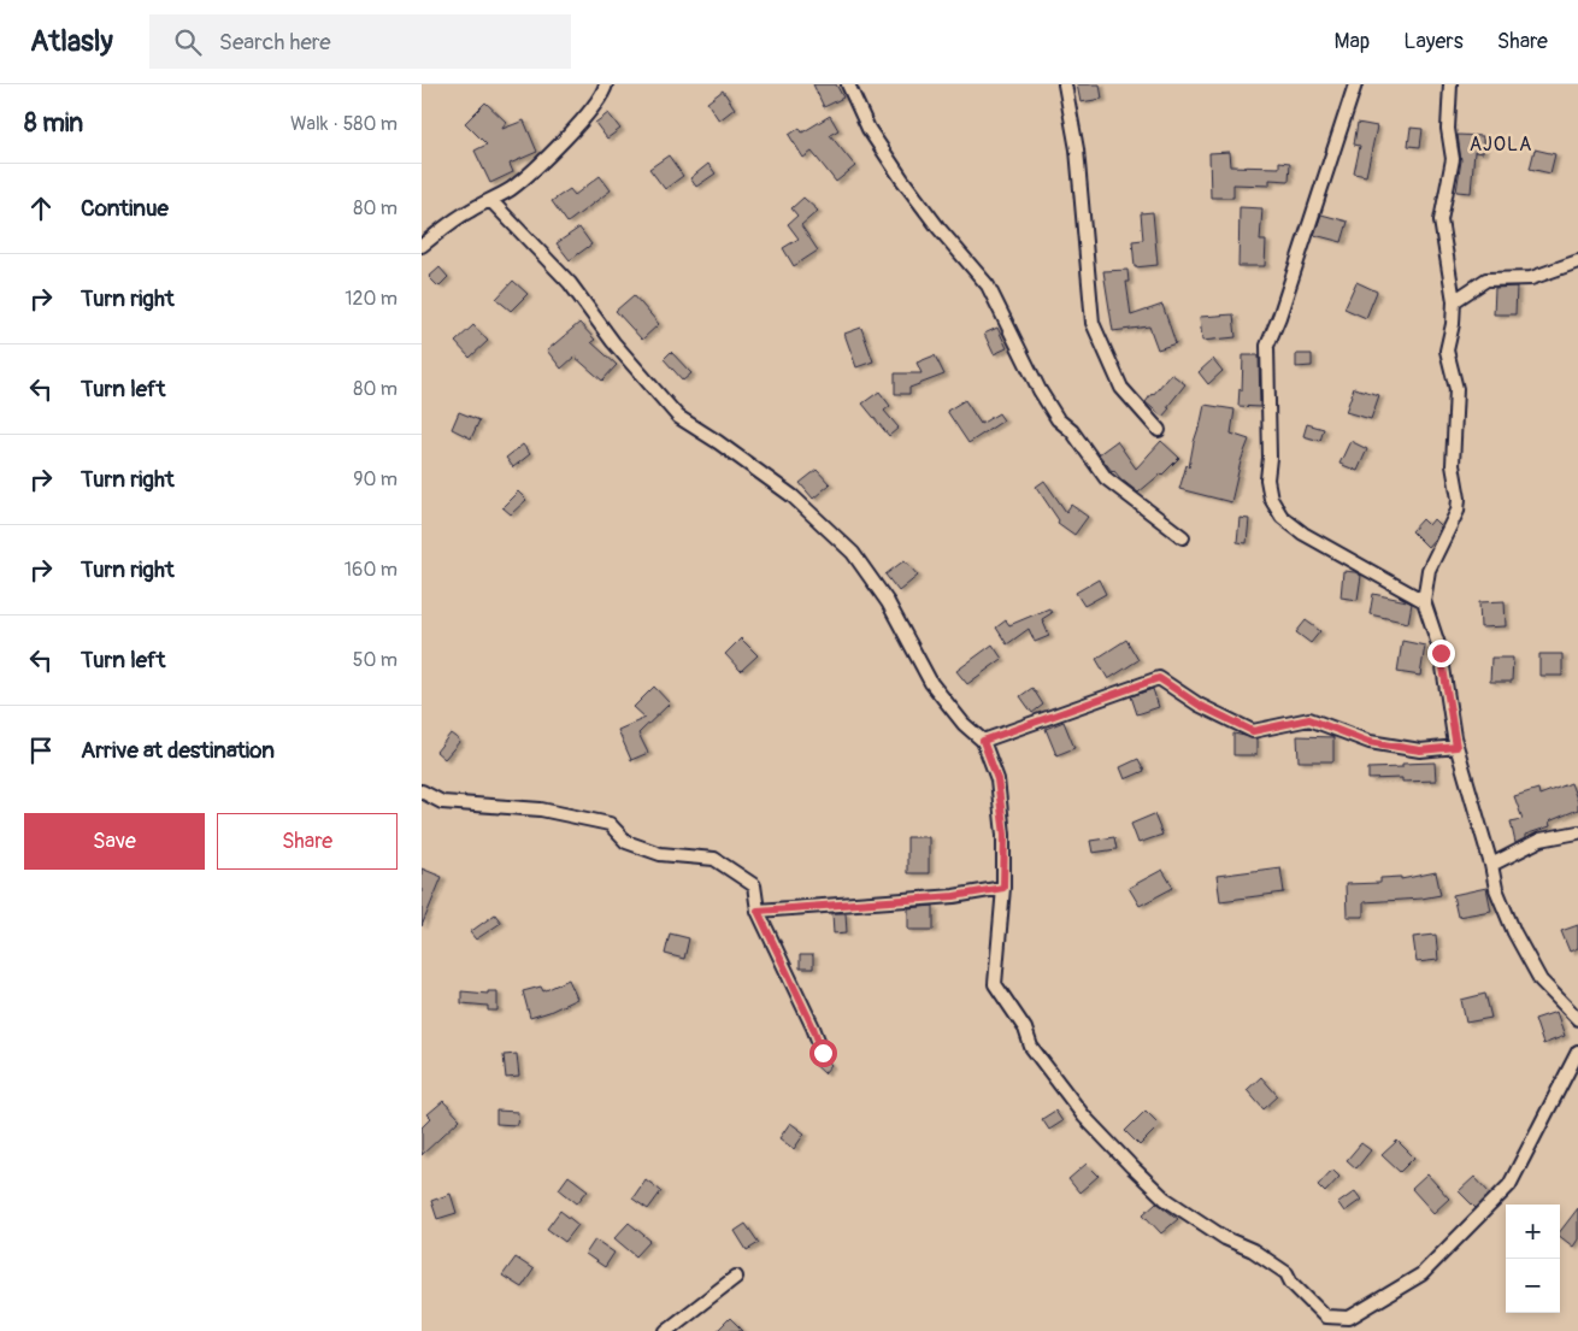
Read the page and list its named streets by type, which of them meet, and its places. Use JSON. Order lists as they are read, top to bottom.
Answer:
{
  "districts": ["AJOLA"],
  "page": {
    "header": "Atlasly",
    "search": "Search here",
    "nav": ["Map", "Layers", "Share"],
    "heading": ["8 min", "Walk · 580 m"],
    "list": [
      ["Continue", "80 m"],
      ["Turn right", "120 m"],
      ["Turn left", "80 m"],
      ["Turn right", "90 m"],
      ["Turn right", "160 m"],
      ["Turn left", "50 m"],
      "Arrive at destination"
    ],
    "buttons": ["Save", "Share"],
    "map_buttons": ["+", "−"]
  }
}
